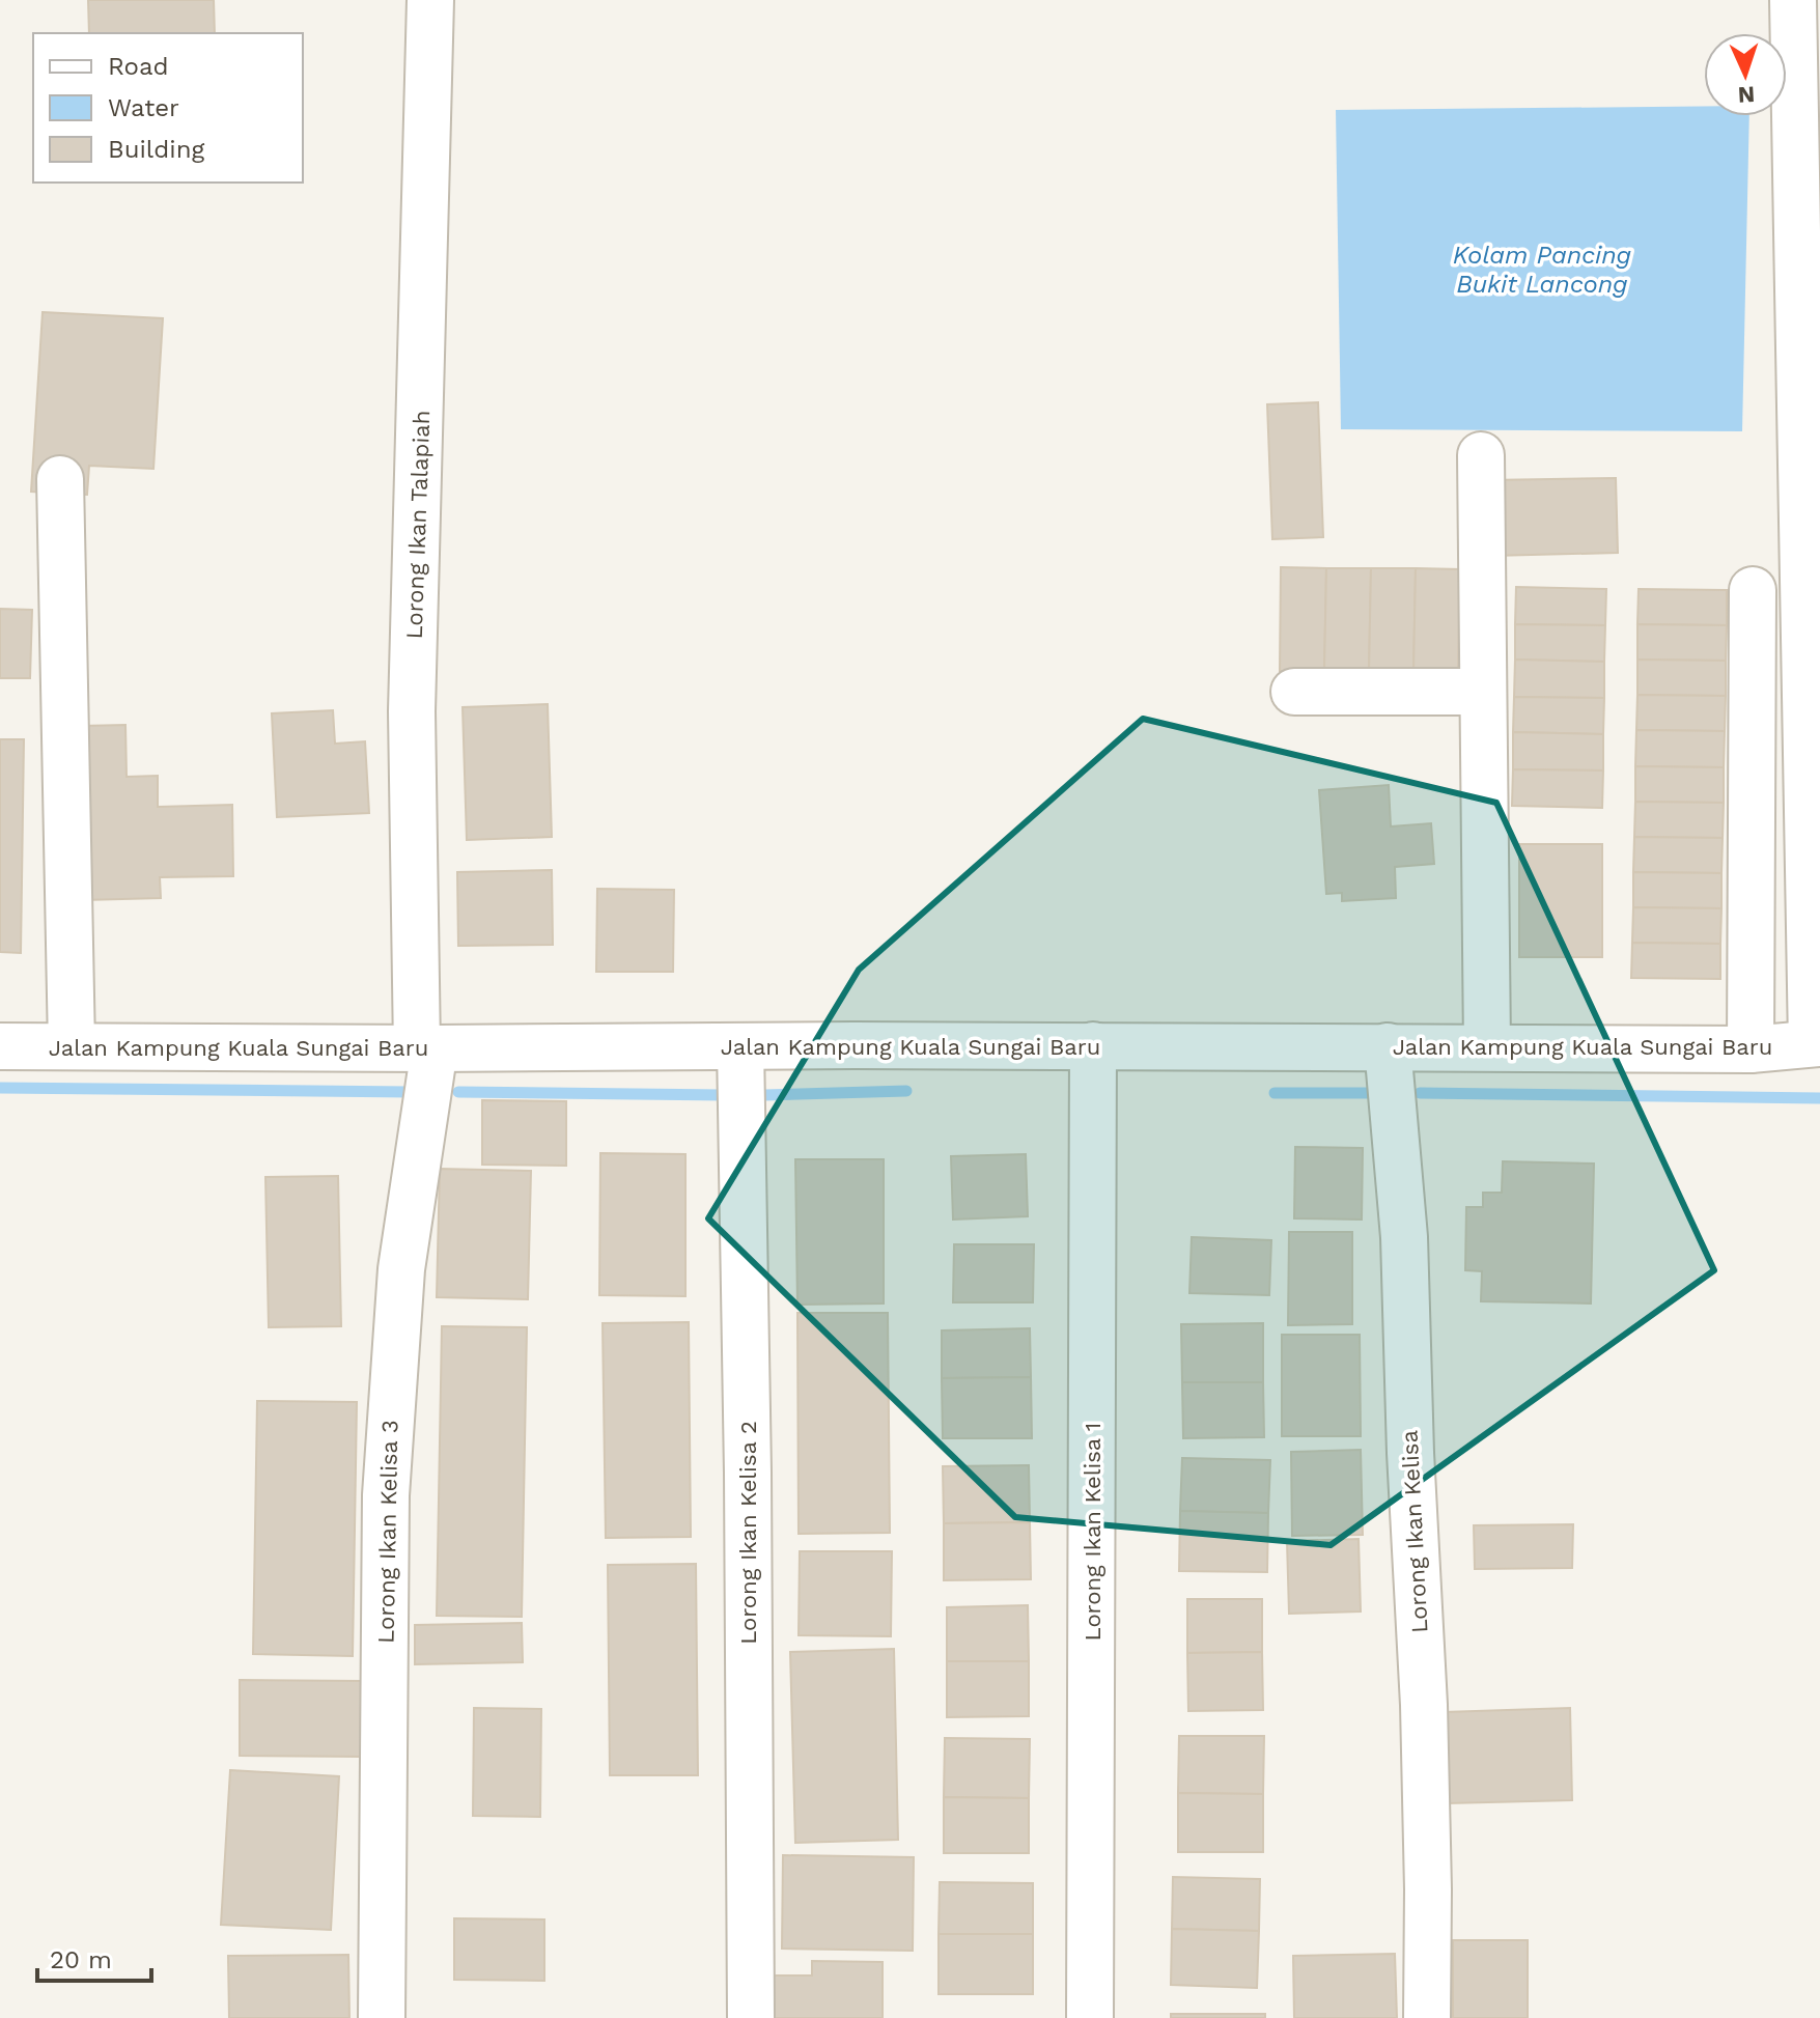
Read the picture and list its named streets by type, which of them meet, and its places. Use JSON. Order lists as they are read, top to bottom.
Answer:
{
  "streets": {
    "street": [
      "Lorong Ikan Talapiah",
      "Jalan Kampung Kuala Sungai Baru",
      "Lorong Ikan Kelisa 3",
      "Lorong Ikan Kelisa 1",
      "Lorong Ikan Kelisa",
      "Lorong Ikan Kelisa 2"
    ]
  },
  "crossings": [
    ["Lorong Ikan Talapiah", "Jalan Kampung Kuala Sungai Baru"],
    ["Lorong Ikan Talapiah", "Lorong Ikan Kelisa 3"],
    ["Jalan Kampung Kuala Sungai Baru", "Lorong Ikan Kelisa 3"],
    ["Jalan Kampung Kuala Sungai Baru", "Lorong Ikan Kelisa 1"],
    ["Jalan Kampung Kuala Sungai Baru", "Lorong Ikan Kelisa"],
    ["Jalan Kampung Kuala Sungai Baru", "Lorong Ikan Kelisa 2"]
  ],
  "water": ["Kolam Pancing Bukit Lancong"],
  "legend": ["Road", "Water", "Building"],
  "scale_bar": "20 m",
  "north": "bottom"
}
